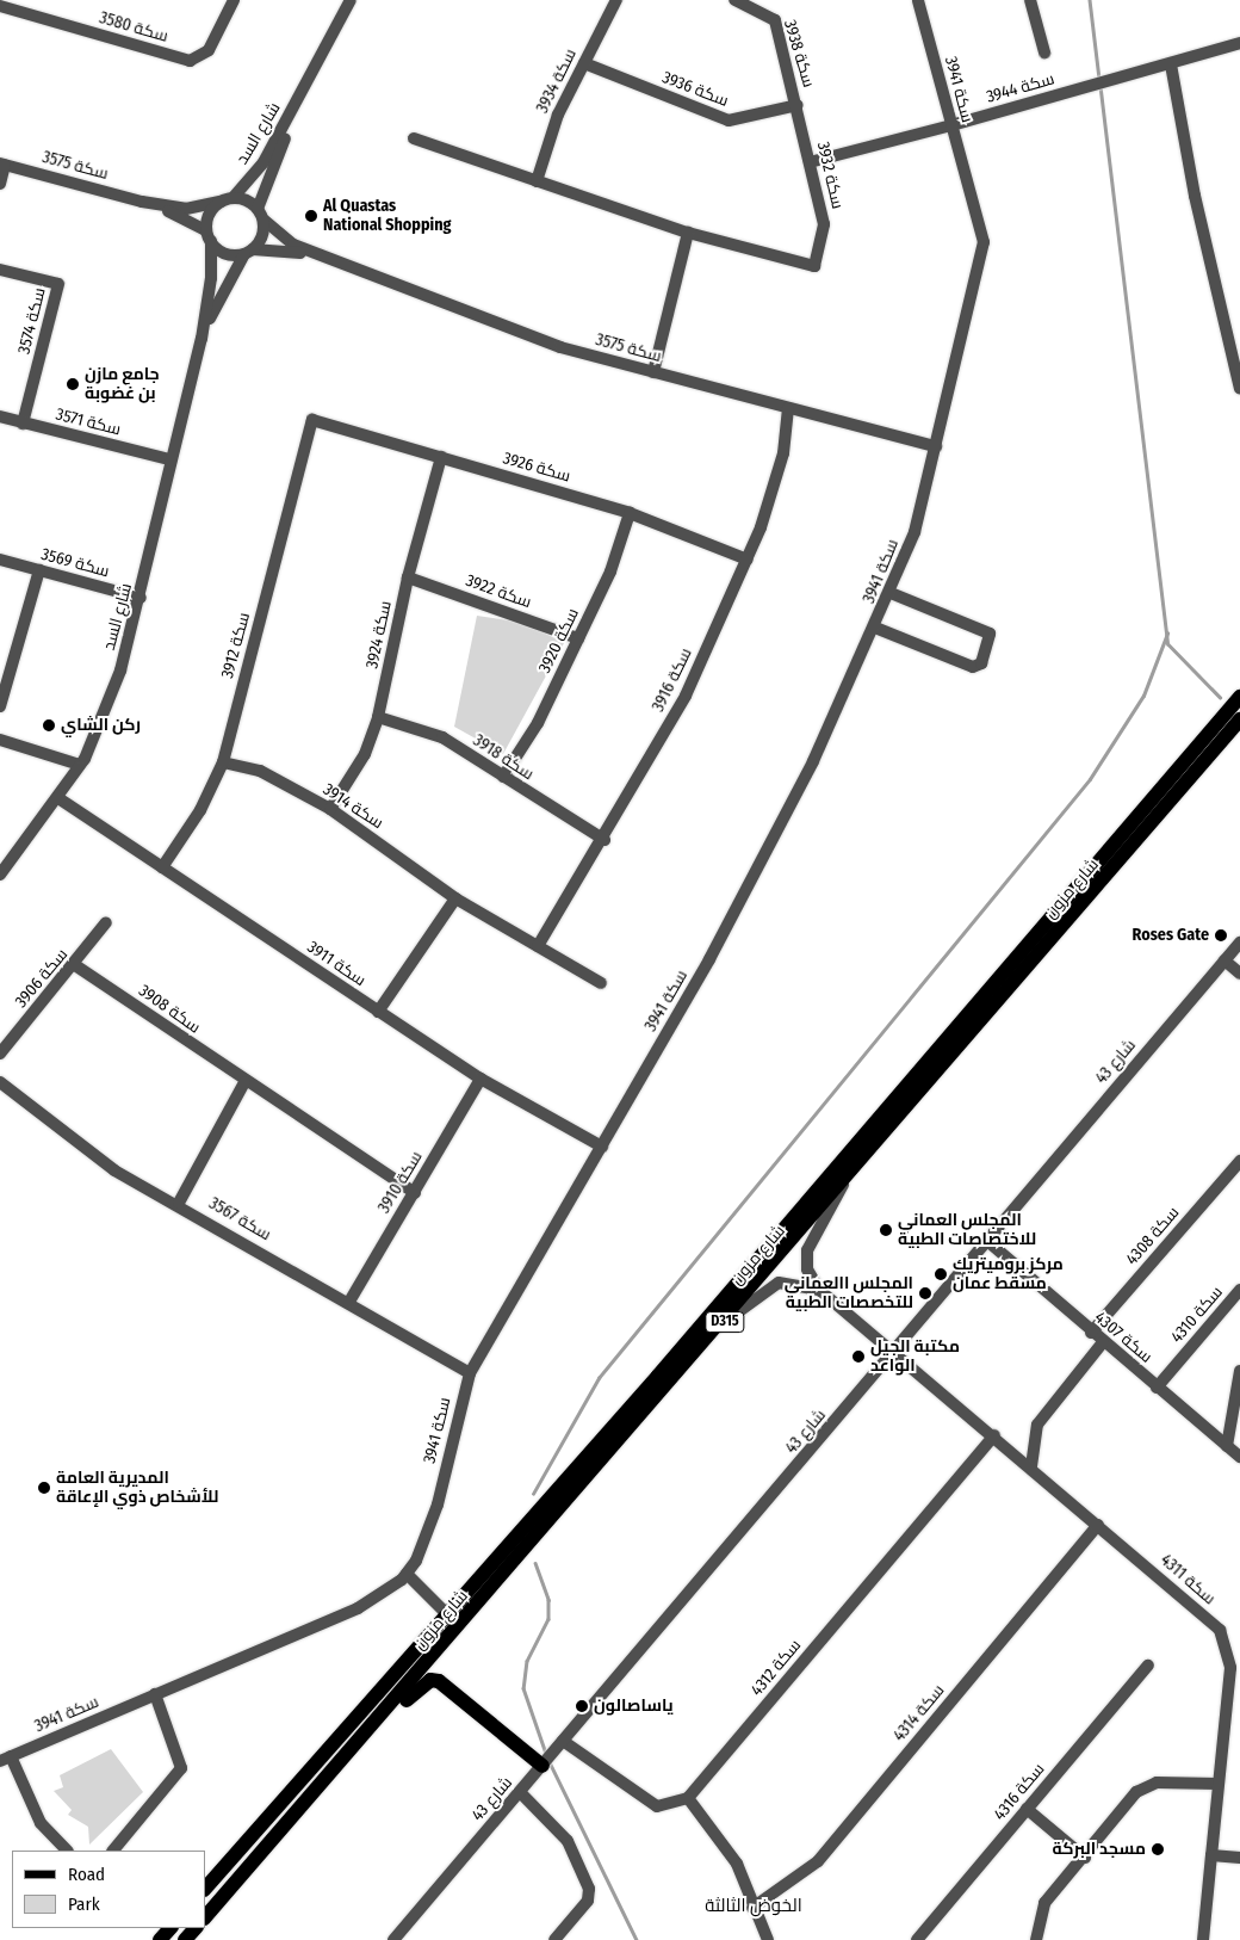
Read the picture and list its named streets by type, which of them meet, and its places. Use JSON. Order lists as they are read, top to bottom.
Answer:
{
  "streets": {
    "main road": ["شارع مزون", "D315"],
    "street": [
      "سكة 3580",
      "سكة 3938",
      "سكة 3934",
      "سكة 3944",
      "سكة 3936",
      "سكة 3941",
      "شارع السد",
      "سكة 3575",
      "سكة 3932",
      "سكة 3574",
      "سكة 3571",
      "سكة 3926",
      "سكة 3569",
      "سكة 3922",
      "سكة 3924",
      "سكة 3920",
      "سكة 3912",
      "سكة 3916",
      "سكة 3918",
      "سكة 3914",
      "سكة 3911",
      "سكة 3906",
      "سكة 3908",
      "شارع 43",
      "سكة 3910",
      "سكة 3567",
      "سكة 4308",
      "سكة 4310",
      "سكة 4307",
      "سكة 4311",
      "سكة 4312",
      "سكة 4314",
      "سكة 4316"
    ]
  },
  "crossings": [
    ["سكة 3938", "سكة 3936"],
    ["سكة 3938", "سكة 3932"],
    ["سكة 3934", "سكة 3936"],
    ["سكة 3934", "سكة 3932"],
    ["سكة 3944", "سكة 3941"],
    ["سكة 3944", "سكة 3932"],
    ["سكة 3936", "سكة 3932"],
    ["سكة 3941", "سكة 3575"],
    ["سكة 3941", "سكة 3911"],
    ["سكة 3941", "سكة 3567"],
    ["شارع السد", "سكة 3575"],
    ["شارع السد", "سكة 3571"],
    ["شارع السد", "سكة 3569"],
    ["شارع السد", "سكة 3911"],
    ["سكة 3575", "سكة 3916"],
    ["سكة 3574", "سكة 3571"],
    ["سكة 3926", "سكة 3924"],
    ["سكة 3926", "سكة 3920"],
    ["سكة 3926", "سكة 3912"],
    ["سكة 3926", "سكة 3916"],
    ["سكة 3922", "سكة 3924"],
    ["سكة 3922", "سكة 3920"],
    ["سكة 3924", "سكة 3918"],
    ["سكة 3924", "سكة 3914"],
    ["سكة 3920", "سكة 3918"],
    ["سكة 3912", "سكة 3914"],
    ["سكة 3912", "سكة 3911"],
    ["سكة 3916", "سكة 3918"],
    ["سكة 3916", "سكة 3914"],
    ["سكة 3911", "سكة 3910"],
    ["سكة 3906", "سكة 3908"],
    ["سكة 3908", "سكة 3910"],
    ["شارع 43", "سكة 4307"],
    ["شارع 43", "سكة 4311"],
    ["سكة 3910", "سكة 3567"],
    ["سكة 4308", "سكة 4307"],
    ["سكة 4310", "سكة 4307"],
    ["سكة 4311", "سكة 4312"],
    ["سكة 4311", "سكة 4314"]
  ],
  "districts": ["الخوض الثالثة"],
  "places": [
    "Al Quastas National Shopping",
    "جامع مازن بن غضوبة",
    "ركن الشاي",
    "Roses Gate",
    "المجلس العماني للاختصاصات الطبية",
    "مركز بروميتريك مسقط عمان",
    "المجلس االعمانى للتخصصات الطبية",
    "مكتبة الجيل الواعد",
    "المديرية العامة للأشخاص ذوي الإعاقة",
    "ياساصالون",
    "مسجد البركة"
  ],
  "legend": ["Road", "Park"]
}
